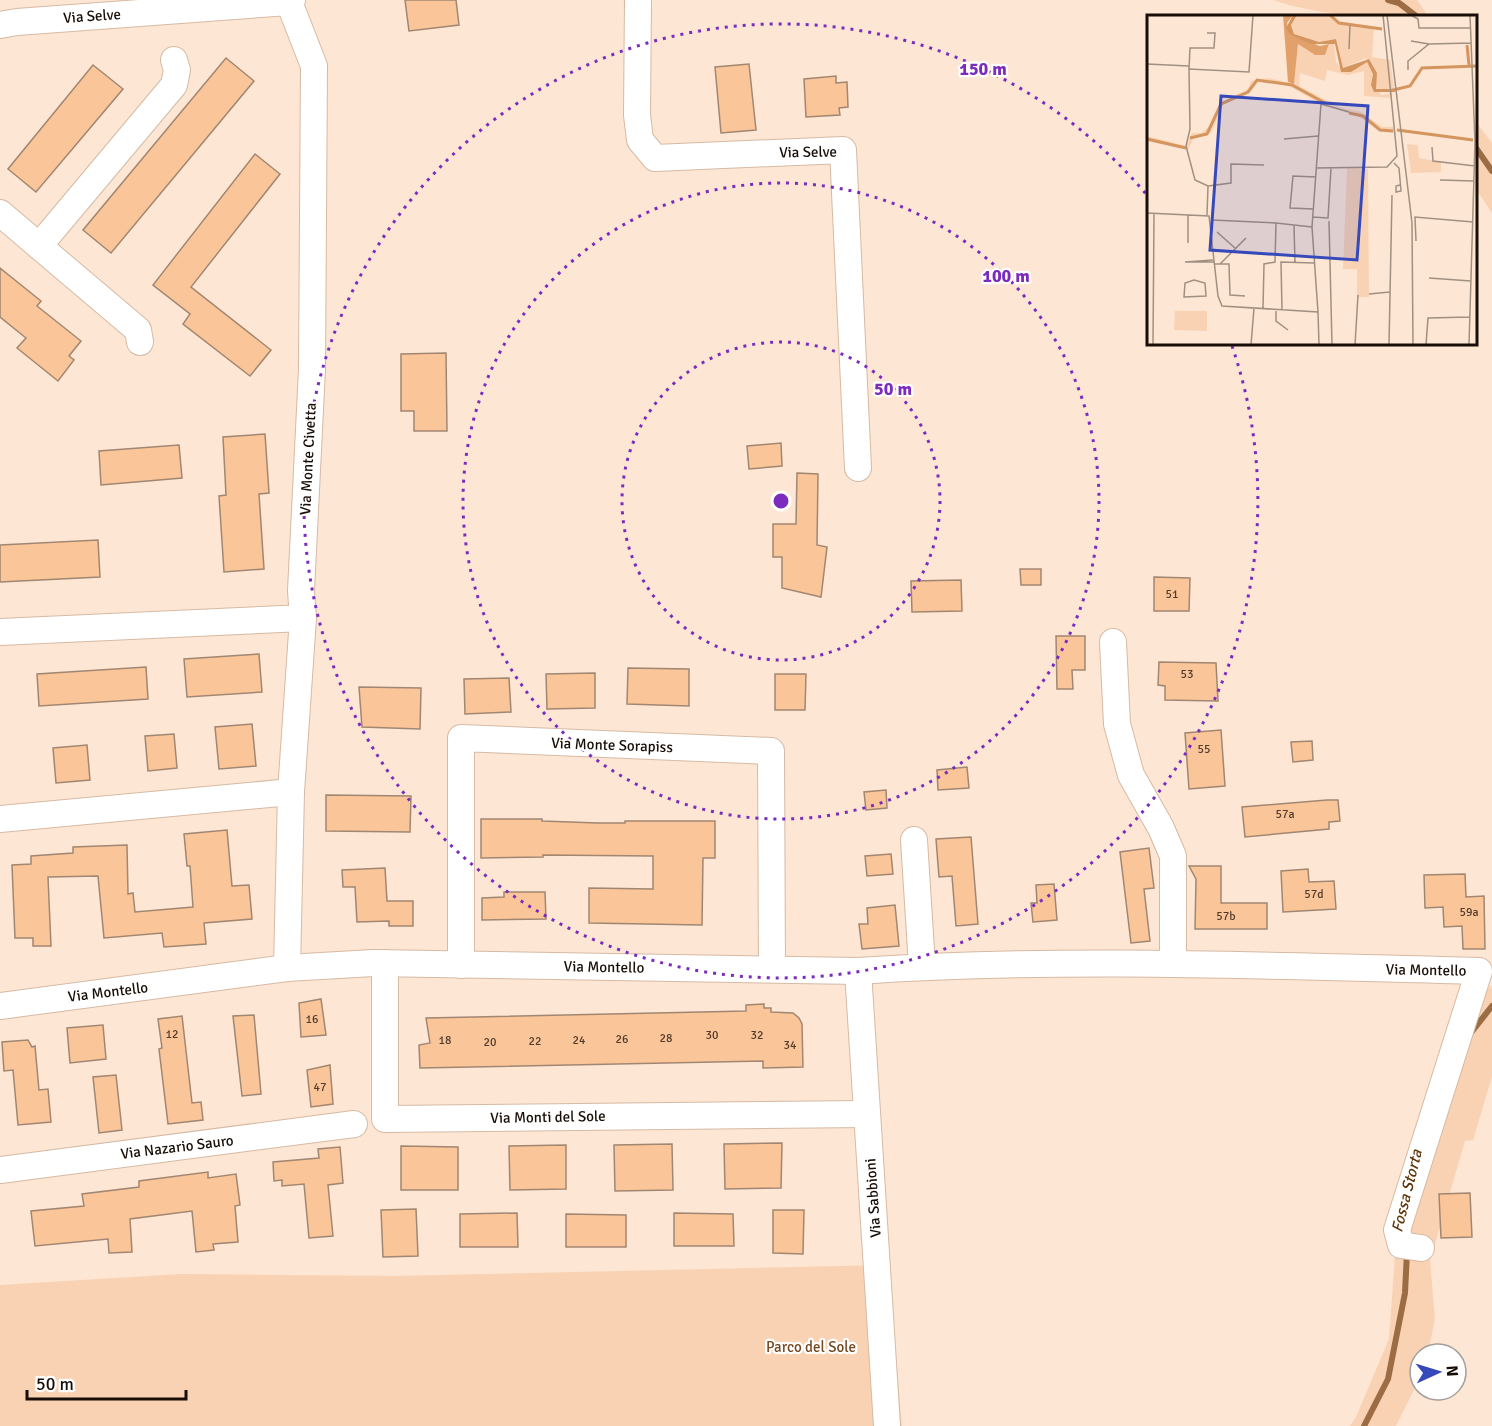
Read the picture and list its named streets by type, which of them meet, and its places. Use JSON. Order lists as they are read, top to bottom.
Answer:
{
  "streets": {
    "street": [
      "Via Selve",
      "Via Monte Civetta",
      "Via Monte Sorapiss",
      "Via Montello",
      "Via Monti del Sole",
      "Via Nazario Sauro",
      "Via Sabbioni"
    ]
  },
  "crossings": [
    ["Via Selve", "Via Monte Civetta"],
    ["Via Monte Sorapiss", "Via Montello"],
    ["Via Montello", "Via Monti del Sole"],
    ["Via Montello", "Via Sabbioni"],
    ["Via Monti del Sole", "Via Sabbioni"]
  ],
  "water": ["Fossa Storta"],
  "parks": ["Parco del Sole"],
  "house_numbers": [
    "51",
    "53",
    "55",
    "57a",
    "57d",
    "59a",
    "57b",
    "16",
    "12",
    "30",
    "32",
    "28",
    "26",
    "18",
    "24",
    "22",
    "20",
    "34",
    "47"
  ],
  "scale_bar": "50 m",
  "north": "right",
  "rings": ["150 m", "100 m", "50 m"]
}
